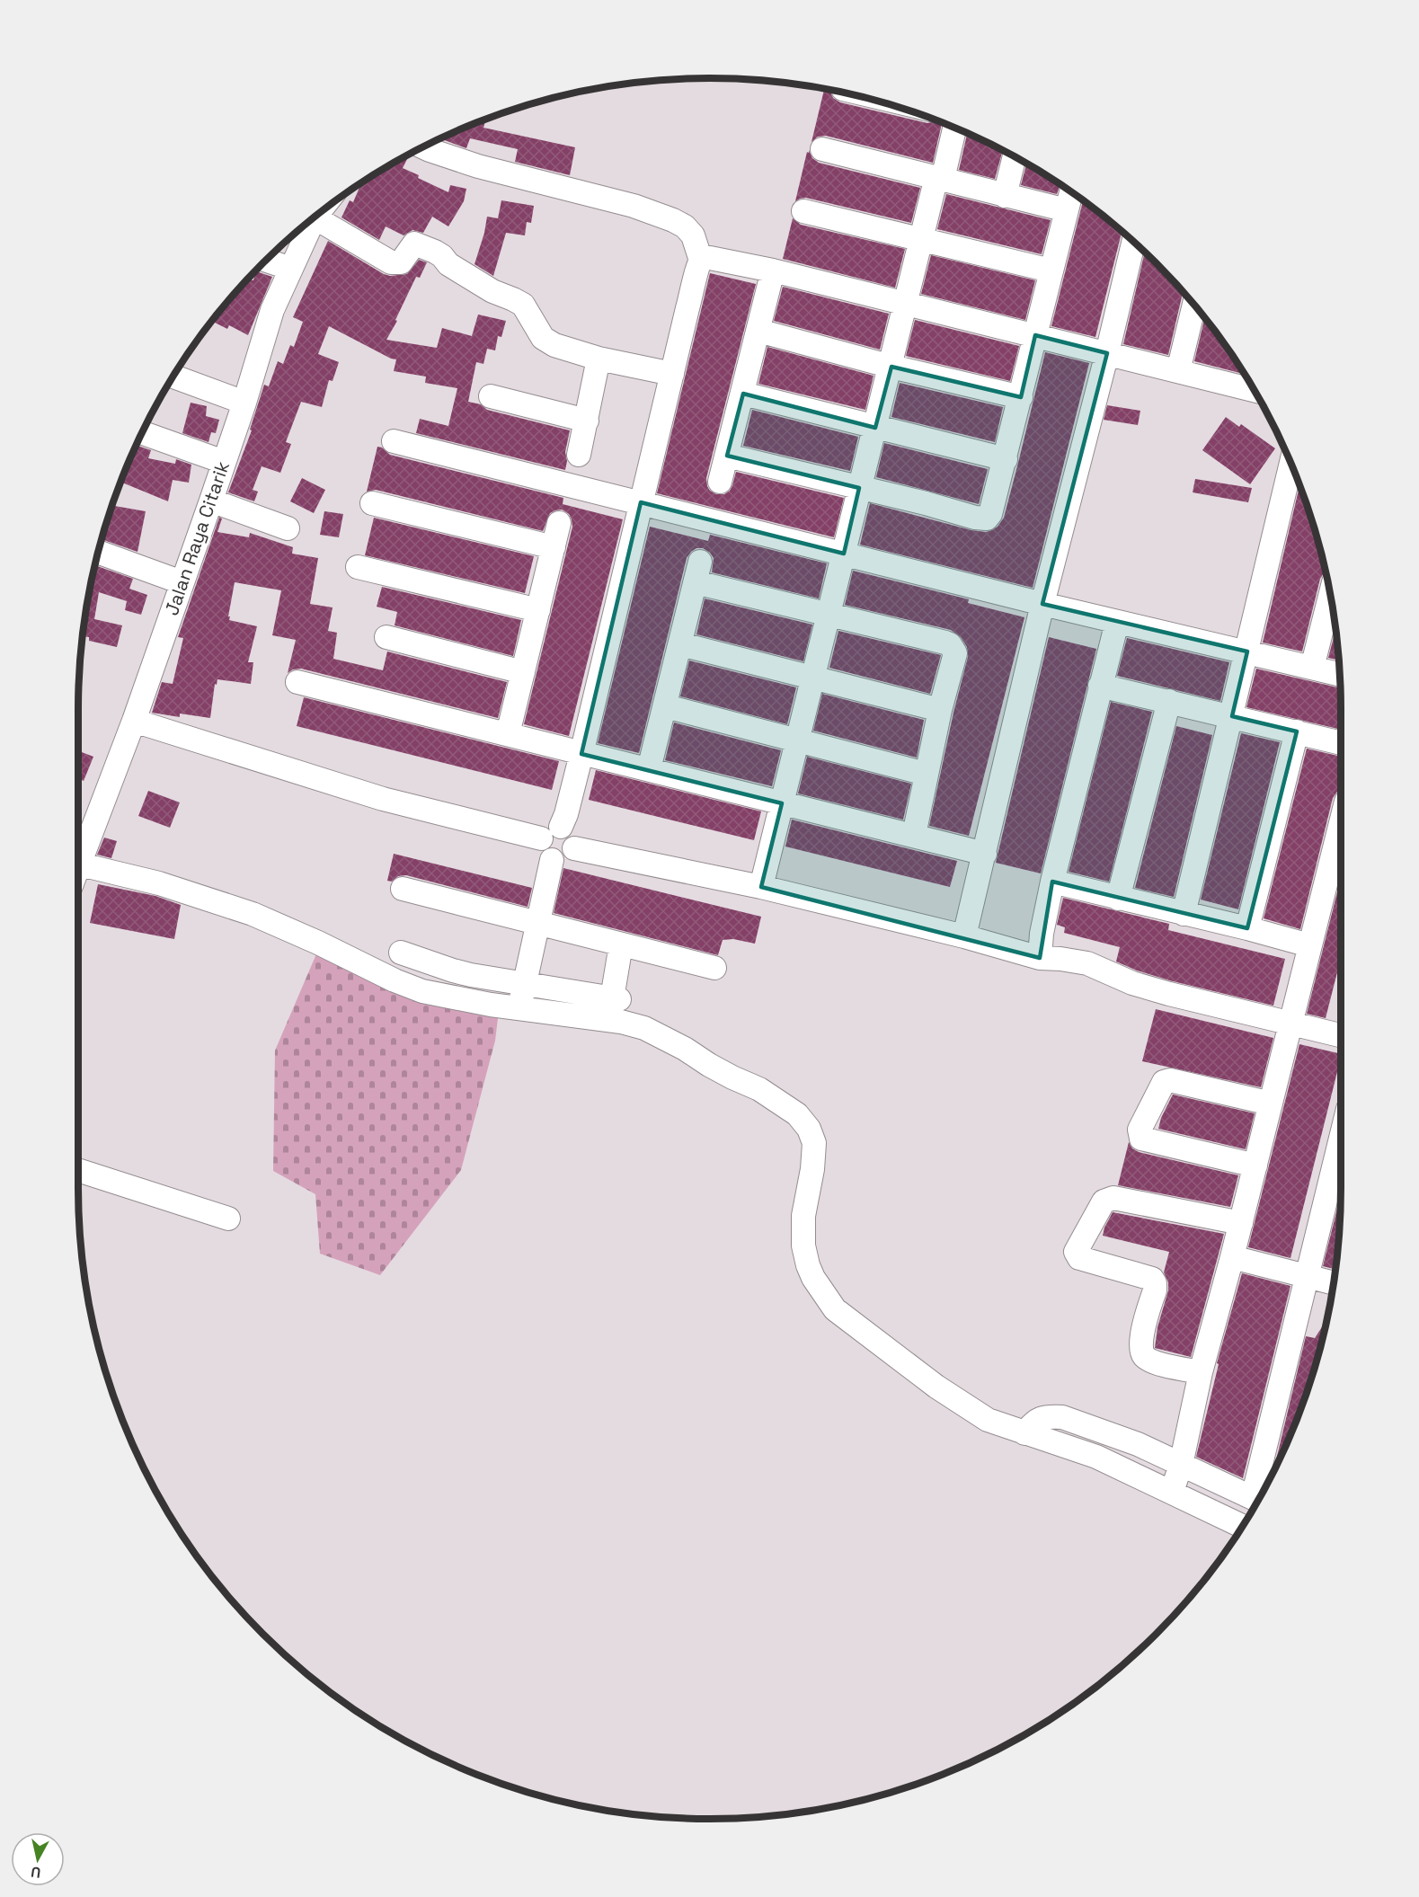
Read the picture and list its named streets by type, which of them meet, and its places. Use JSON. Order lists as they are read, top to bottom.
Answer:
{
  "streets": {
    "street": ["Jalan Raya Citarik"]
  },
  "north": "bottom"
}
